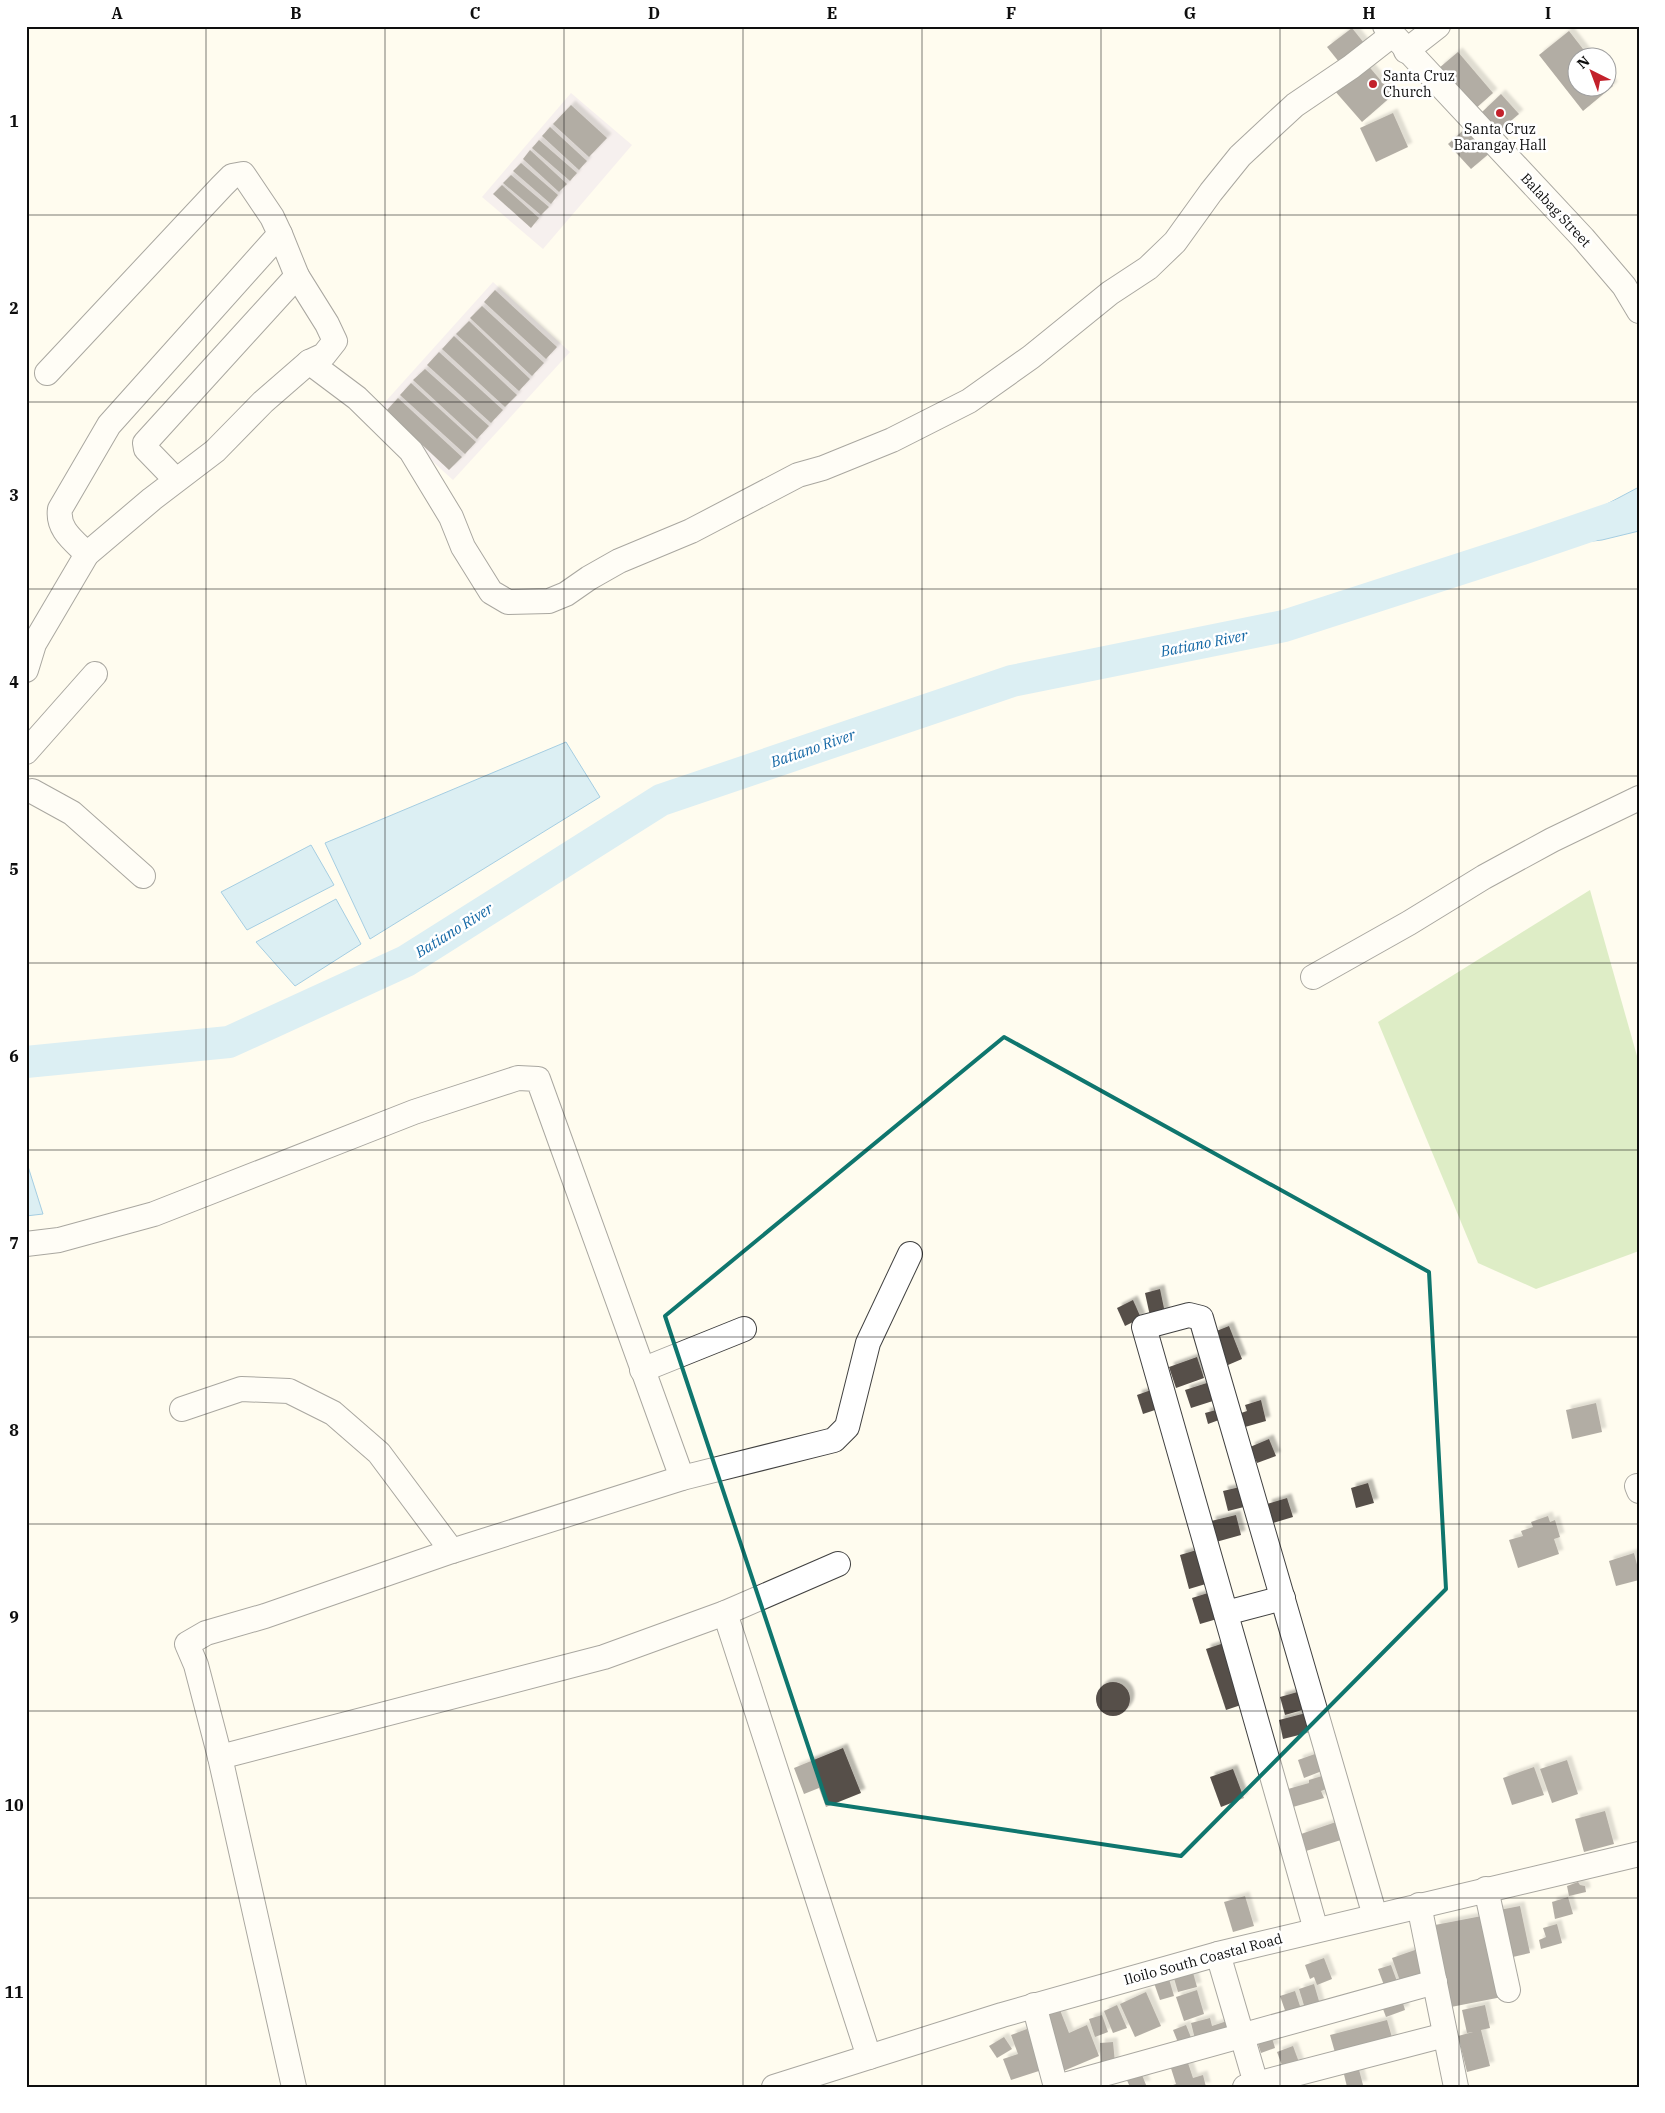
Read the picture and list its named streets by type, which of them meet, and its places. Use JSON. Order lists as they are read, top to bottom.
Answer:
{
  "streets": {
    "street": ["Balabag Street", "Iloilo South Coastal Road"]
  },
  "water": ["Batiano River"],
  "places": ["Santa Cruz Church", "Santa Cruz Barangay Hall"],
  "north": "top left",
  "grid": {
    "columns": [
      "A",
      "B",
      "C",
      "D",
      "E",
      "F",
      "G",
      "H",
      "I"
    ],
    "rows": [
      "1",
      "2",
      "3",
      "4",
      "5",
      "6",
      "7",
      "8",
      "9",
      "10",
      "11"
    ]
  }
}
